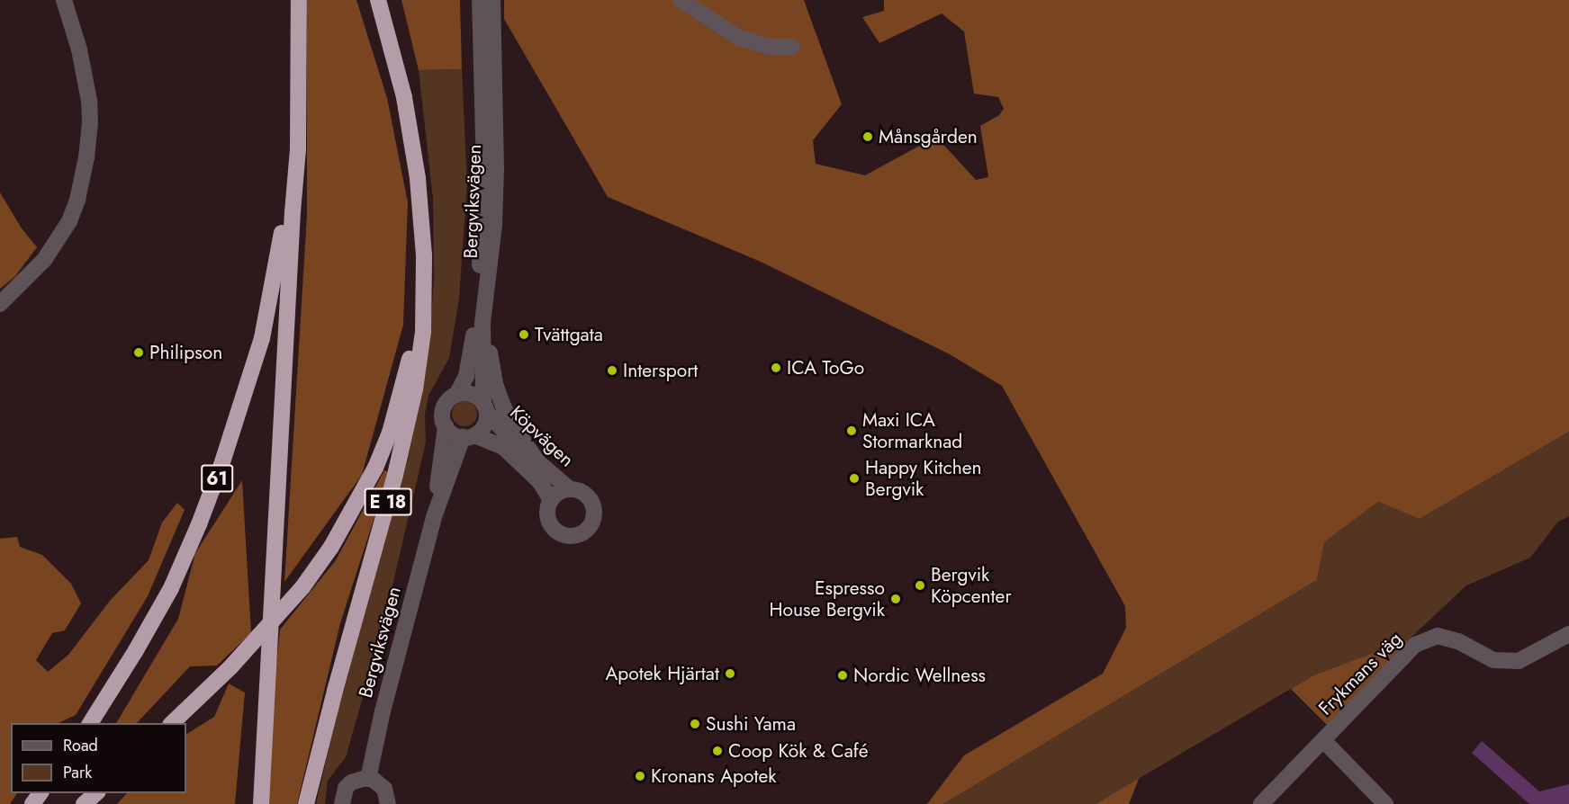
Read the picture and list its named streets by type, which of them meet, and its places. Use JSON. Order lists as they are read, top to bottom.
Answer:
{
  "streets": {
    "highway": ["61", "E 18"],
    "street": ["Bergviksvägen", "Köpvägen", "Frykmans väg"]
  },
  "crossings": [
    ["Bergviksvägen", "Köpvägen"]
  ],
  "places": [
    "Månsgården",
    "Tvättgata",
    "Philipson",
    "ICA ToGo",
    "Intersport",
    "Maxi ICA Stormarknad",
    "Happy Kitchen Bergvik",
    "Bergvik Köpcenter",
    "Espresso House Bergvik",
    "Apotek Hjärtat",
    "Nordic Wellness",
    "Sushi Yama",
    "Coop Kök & Café",
    "Kronans Apotek"
  ],
  "legend": ["Road", "Park"]
}
